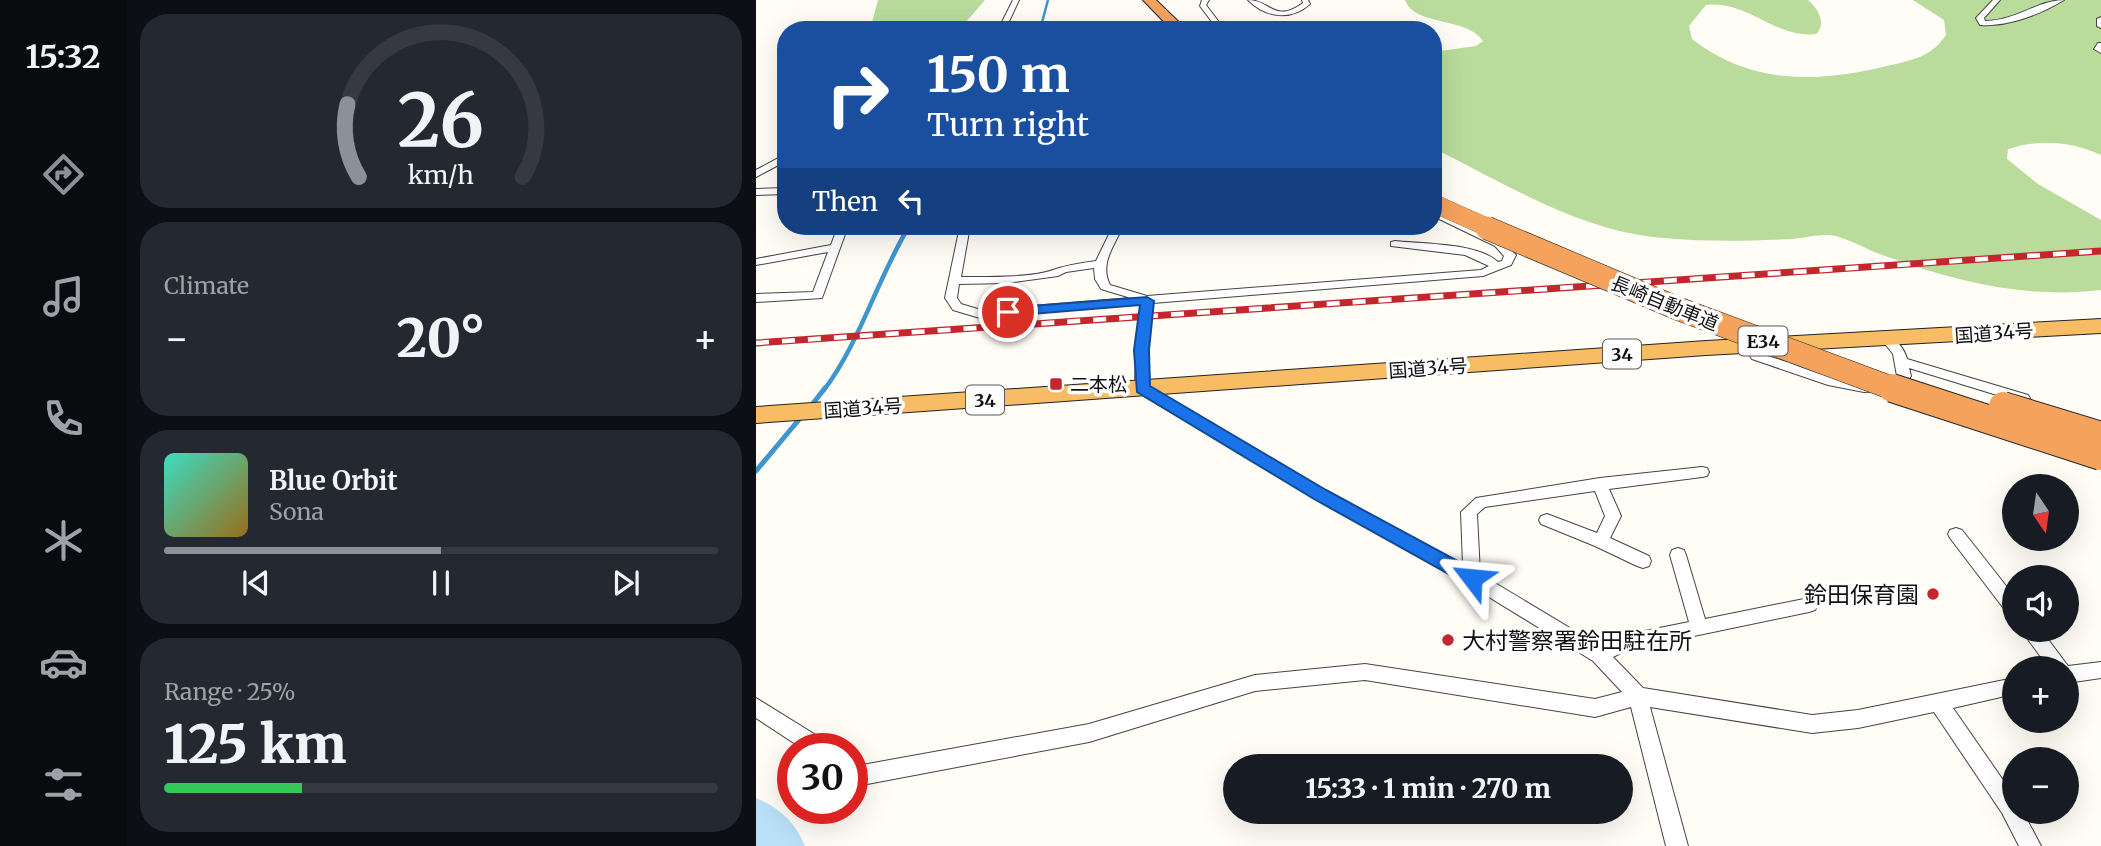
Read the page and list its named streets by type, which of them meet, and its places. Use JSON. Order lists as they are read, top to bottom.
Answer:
{
  "streets": {
    "highway": [
      "長崎自動車道",
      "国道34号",
      "E34",
      "34"
    ]
  },
  "places": {
    "transit": ["二本松"],
    "other": ["鈴田保育園", "大村警察署鈴田駐在所"]
  },
  "north": "bottom",
  "page": {
    "tabs": "15:32",
    "turn": ["150 m", "Turn right"],
    "then": "Then",
    "tile": [
      "Climate",
      ["Range · 25%", "125 km"]
    ],
    "heat": ["−", "20°", "+"],
    "song": ["Blue Orbit", "Sona"],
    "map_buttons": ["+", "−"],
    "limit": "30",
    "trip": "15:33 · 1 min · 270 m",
    "gauge": ["26", "km/h"]
  }
}
